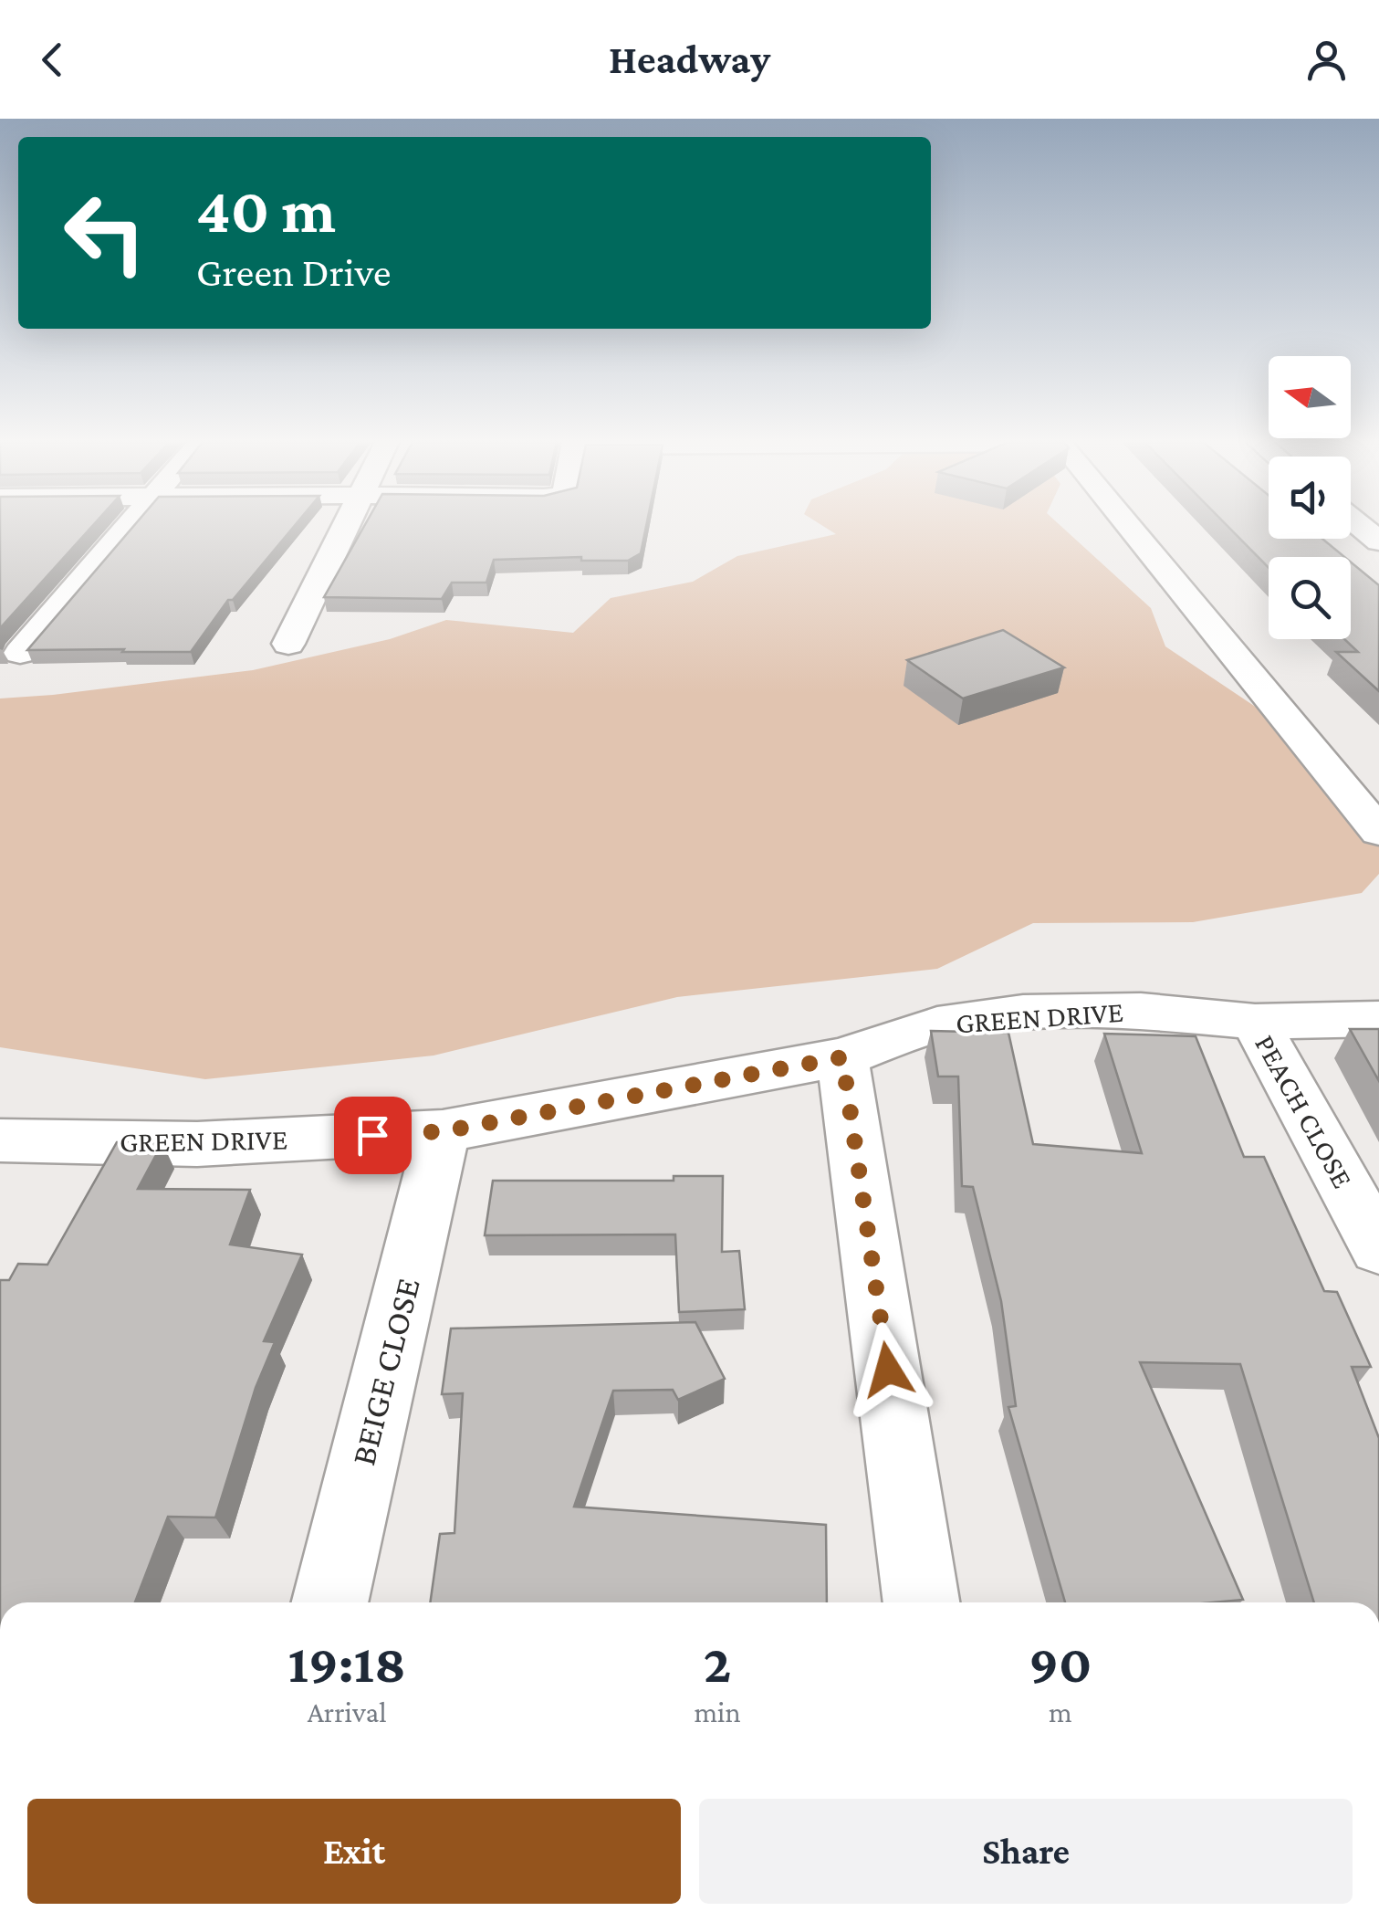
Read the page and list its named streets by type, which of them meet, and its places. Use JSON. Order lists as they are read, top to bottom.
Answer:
{
  "streets": {
    "street": ["GREEN DRIVE", "PEACH CLOSE", "BEIGE CLOSE"]
  },
  "crossings": [
    ["GREEN DRIVE", "PEACH CLOSE"],
    ["GREEN DRIVE", "BEIGE CLOSE"]
  ],
  "north": "left",
  "page": {
    "header": "Headway",
    "turn": ["40 m", "Green Drive"],
    "eta": [
      "19:18",
      "Arrival",
      "2",
      "min",
      "90",
      "m"
    ],
    "buttons": ["Exit", "Share"]
  }
}
